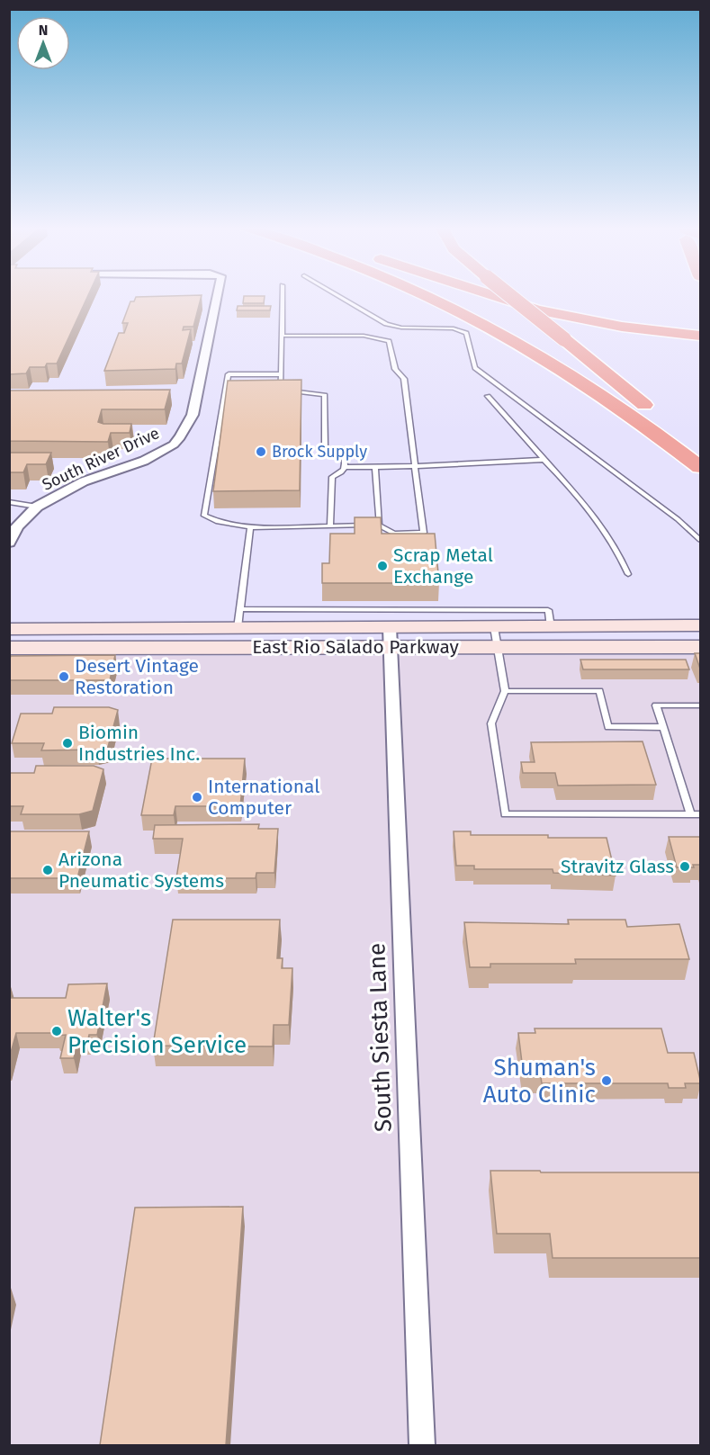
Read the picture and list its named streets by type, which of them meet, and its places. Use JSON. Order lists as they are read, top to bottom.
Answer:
{
  "streets": {
    "main road": ["East Rio Salado Parkway"],
    "street": ["South River Drive", "South Siesta Lane"]
  },
  "crossings": [
    ["East Rio Salado Parkway", "South Siesta Lane"]
  ],
  "places": [
    "Brock Supply",
    "Scrap Metal Exchange",
    "Desert Vintage Restoration",
    "Biomin Industries Inc.",
    "International Computer",
    "Stravitz Glass",
    "Arizona Pneumatic Systems",
    "Walter's Precision Service",
    "Shuman's Auto Clinic"
  ],
  "north": "top"
}
